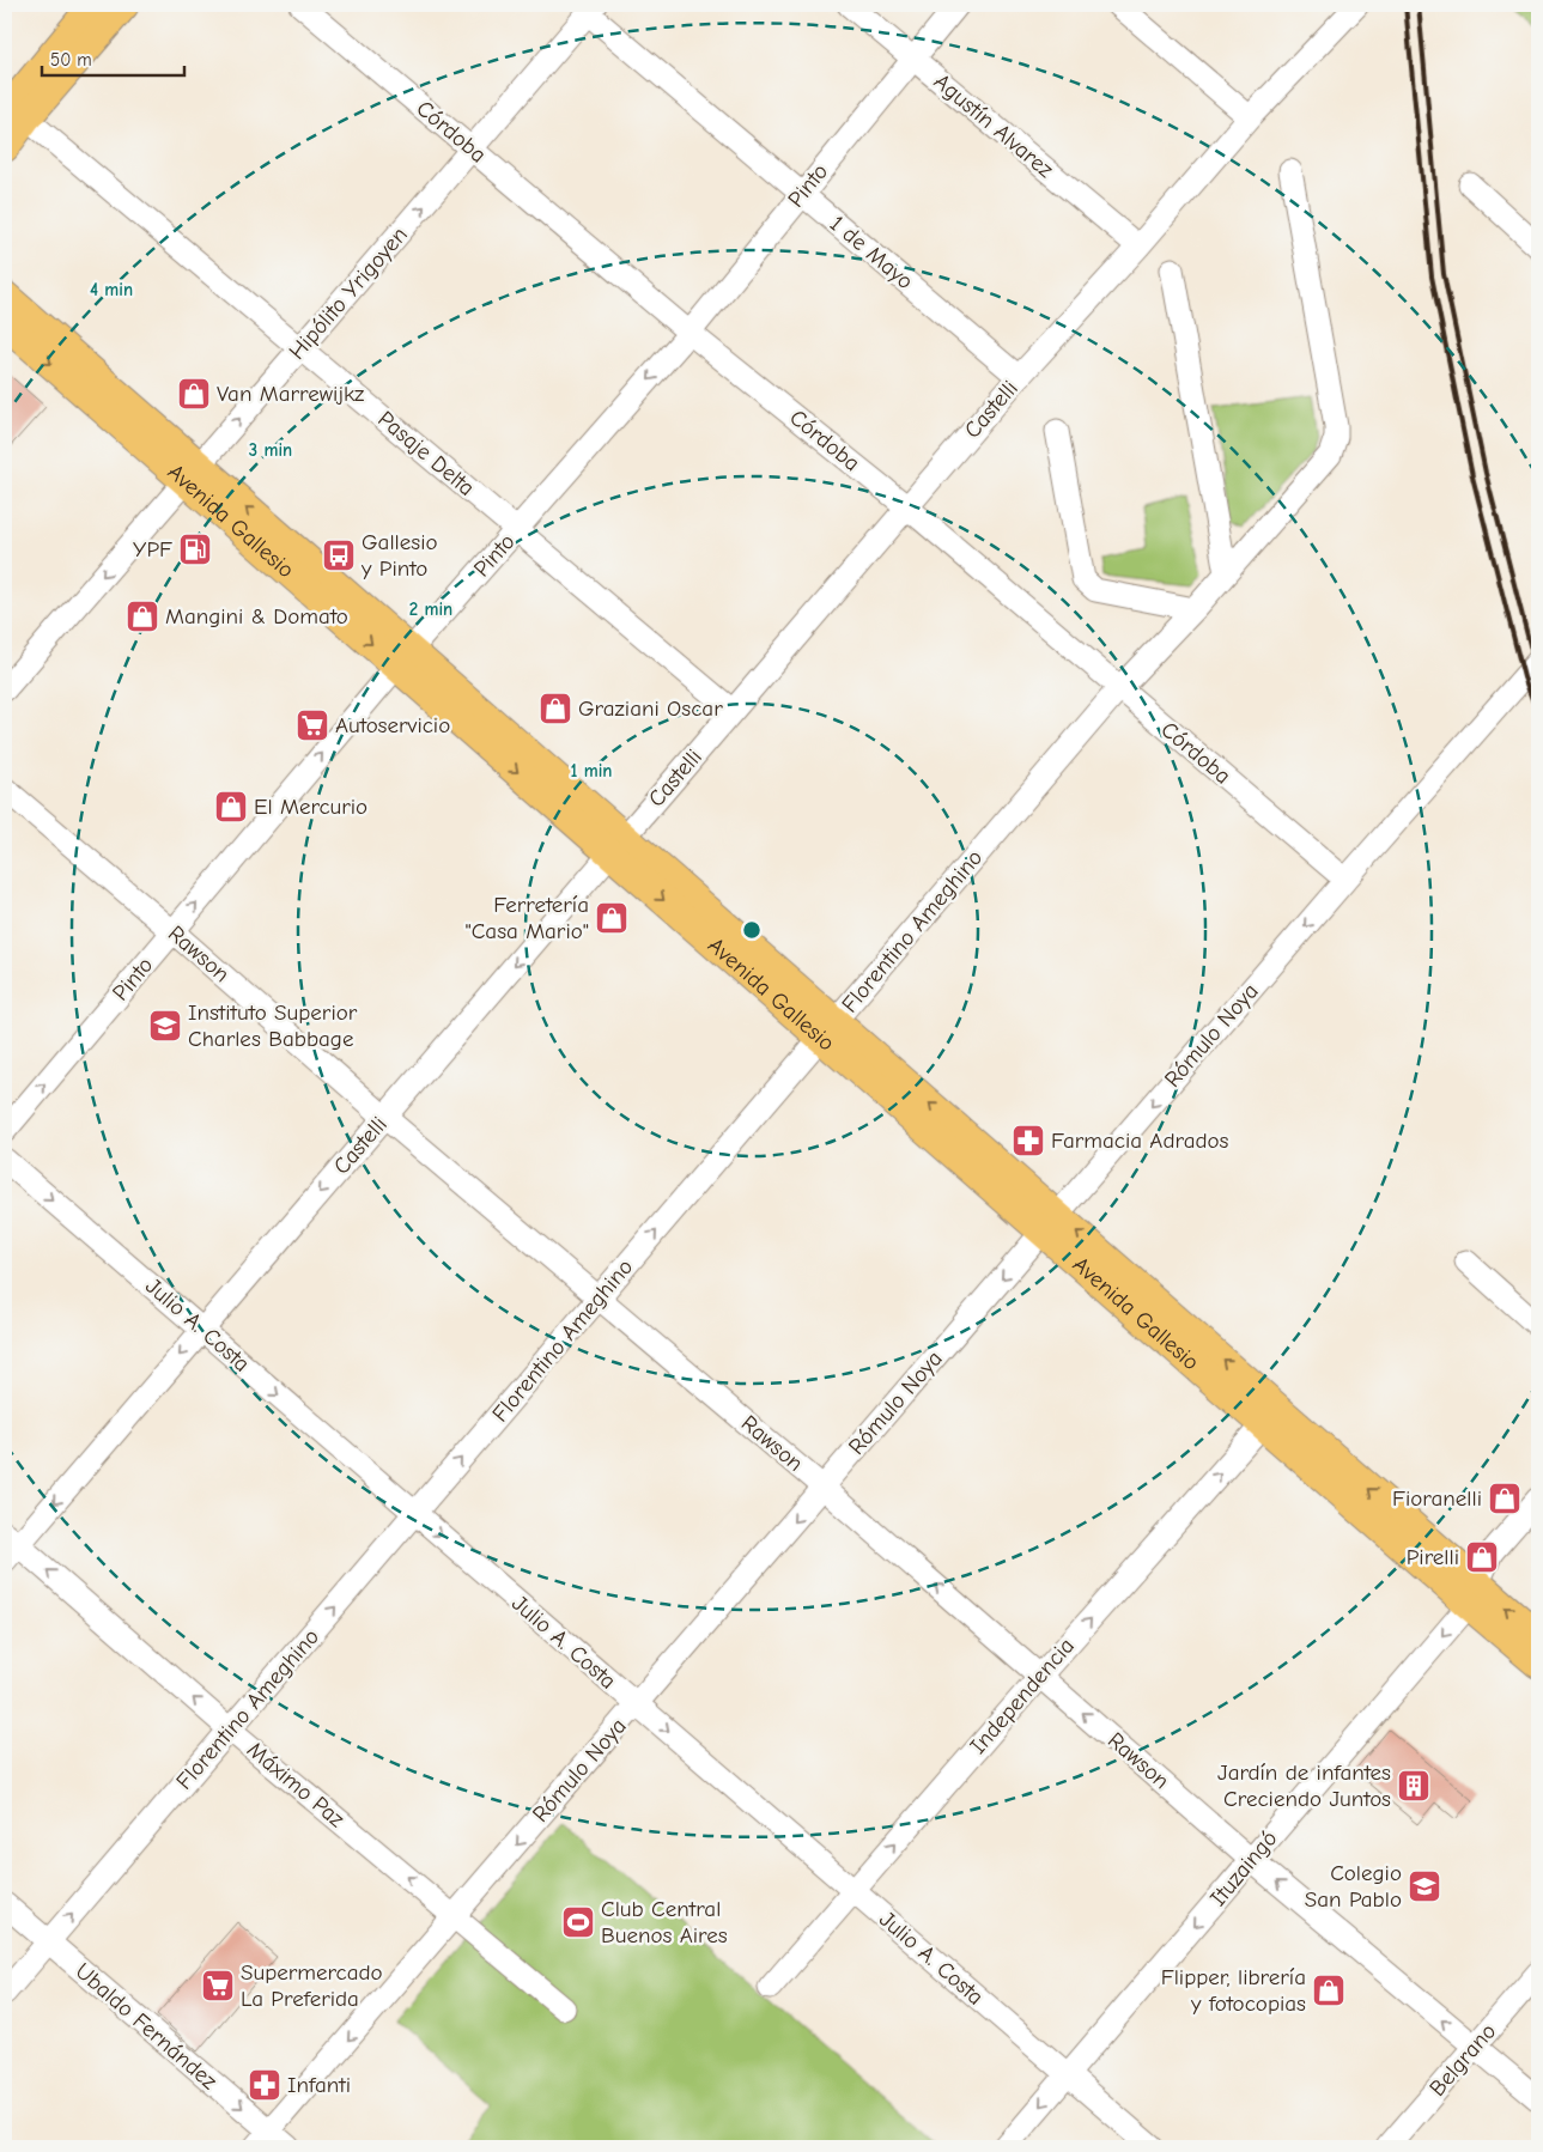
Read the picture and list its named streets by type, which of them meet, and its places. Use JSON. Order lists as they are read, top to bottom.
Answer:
{
  "streets": {
    "main road": ["Avenida Gallesio"],
    "street": [
      "Agustín Alvarez",
      "Córdoba",
      "Pinto",
      "1 de Mayo",
      "Hipólito Yrigoyen",
      "Castelli",
      "Pasaje Delta",
      "Florentino Ameghino",
      "Rawson",
      "Rómulo Noya",
      "Julio A. Costa",
      "Independencia",
      "Máximo Paz",
      "Ituzaingó",
      "Ubaldo Fernández",
      "Belgrano"
    ]
  },
  "crossings": [
    ["Agustín Alvarez", "Pinto"],
    ["Agustín Alvarez", "Castelli"],
    ["Córdoba", "Pinto"],
    ["Córdoba", "Hipólito Yrigoyen"],
    ["Córdoba", "Castelli"],
    ["Córdoba", "Florentino Ameghino"],
    ["Córdoba", "Rómulo Noya"],
    ["Pinto", "1 de Mayo"],
    ["Pinto", "Pasaje Delta"],
    ["Pinto", "Avenida Gallesio"],
    ["Pinto", "Rawson"],
    ["1 de Mayo", "Hipólito Yrigoyen"],
    ["1 de Mayo", "Castelli"],
    ["Hipólito Yrigoyen", "Pasaje Delta"],
    ["Hipólito Yrigoyen", "Avenida Gallesio"],
    ["Castelli", "Pasaje Delta"],
    ["Castelli", "Avenida Gallesio"],
    ["Castelli", "Rawson"],
    ["Castelli", "Julio A. Costa"],
    ["Castelli", "Máximo Paz"],
    ["Avenida Gallesio", "Florentino Ameghino"],
    ["Avenida Gallesio", "Rómulo Noya"],
    ["Avenida Gallesio", "Independencia"],
    ["Avenida Gallesio", "Ituzaingó"],
    ["Florentino Ameghino", "Rawson"],
    ["Florentino Ameghino", "Julio A. Costa"],
    ["Florentino Ameghino", "Máximo Paz"],
    ["Florentino Ameghino", "Ubaldo Fernández"],
    ["Rawson", "Rómulo Noya"],
    ["Rawson", "Independencia"],
    ["Rawson", "Ituzaingó"],
    ["Rawson", "Belgrano"],
    ["Rómulo Noya", "Julio A. Costa"],
    ["Rómulo Noya", "Máximo Paz"],
    ["Rómulo Noya", "Ubaldo Fernández"],
    ["Julio A. Costa", "Independencia"],
    ["Julio A. Costa", "Ituzaingó"]
  ],
  "one_way": [
    "Castelli",
    "Florentino Ameghino",
    "Rawson",
    "Rómulo Noya",
    "Julio A. Costa",
    "Independencia",
    "Máximo Paz",
    "Ituzaingó",
    "Ubaldo Fernández"
  ],
  "places": {
    "shop": [
      "Van Marrewijkz",
      "Mangini & Domato",
      "Graziani Oscar",
      "El Mercurio",
      "Ferretería \"Casa Mario\"",
      "Fioranelli",
      "Pirelli",
      "Flipper, librería y fotocopias"
    ],
    "fuel station": ["YPF"],
    "bus stop": ["Gallesio y Pinto"],
    "supermarket": ["Autoservicio", "Supermercado La Preferida"],
    "school or university": ["Instituto Superior Charles Babbage", "Colegio San Pablo"],
    "pharmacy": ["Farmacia Adrados", "Infanti"],
    "building": ["Jardín de infantes Creciendo Juntos"],
    "sports": ["Club Central Buenos Aires"]
  },
  "scale_bar": "50 m",
  "rings": [
    "4 min",
    "3 min",
    "2 min",
    "1 min"
  ]
}
